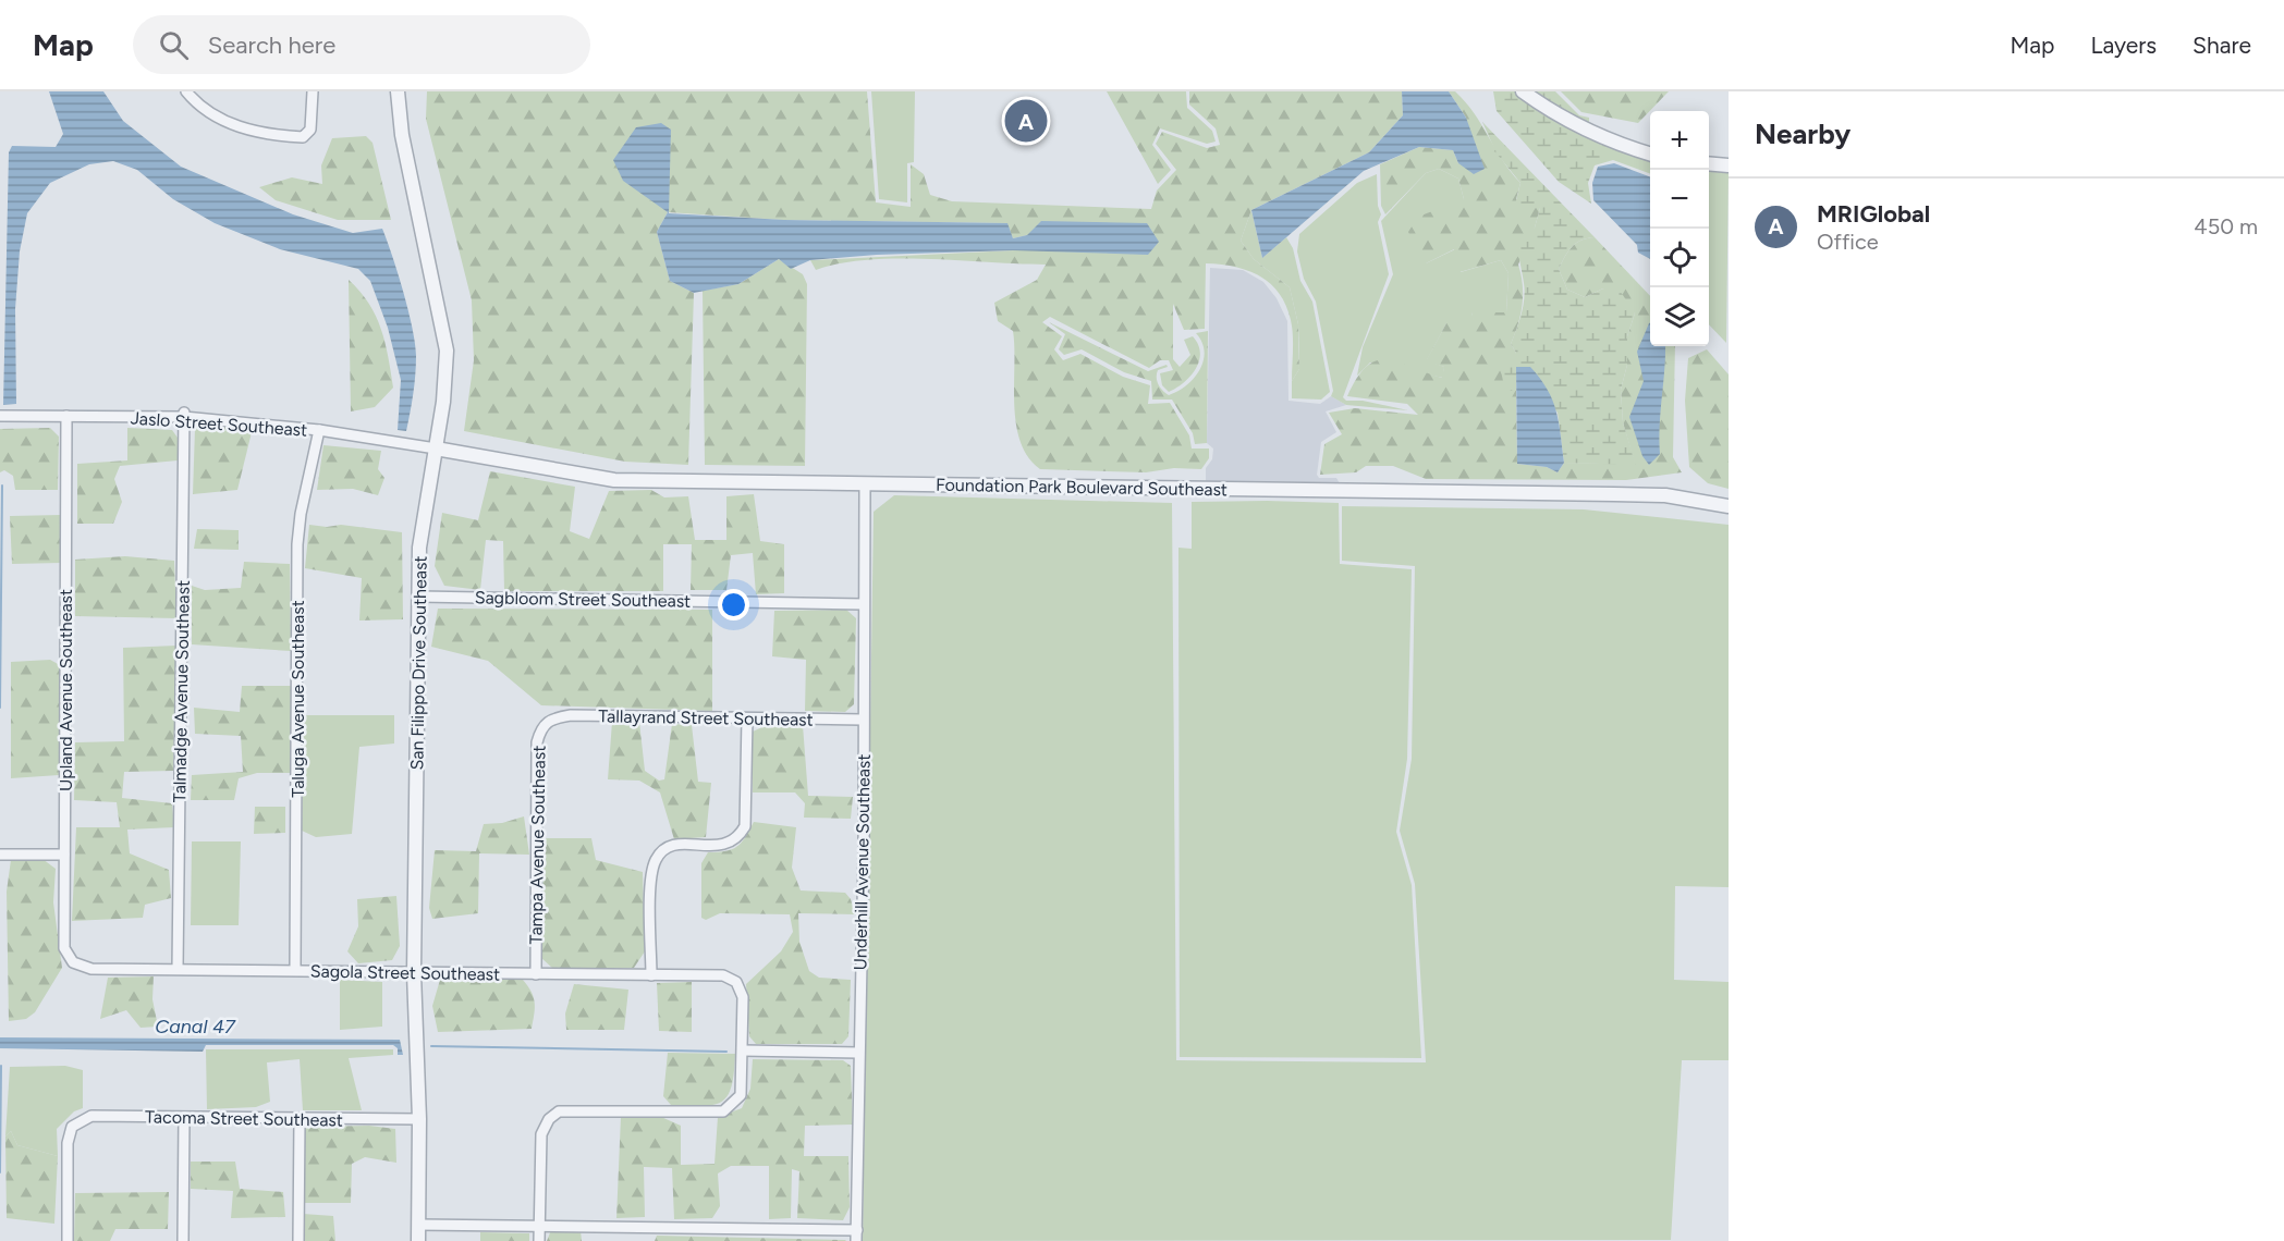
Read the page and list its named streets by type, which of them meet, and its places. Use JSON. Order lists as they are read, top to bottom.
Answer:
{
  "streets": {
    "street": [
      "Jaslo Street Southeast",
      "Foundation Park Boulevard Southeast",
      "Sagbloom Street Southeast",
      "San Filippo Drive Southeast",
      "Upland Avenue Southeast",
      "Talmadge Avenue Southeast",
      "Taluga Avenue Southeast",
      "Tallayrand Street Southeast",
      "Tampa Avenue Southeast",
      "Underhill Avenue Southeast",
      "Sagola Street Southeast",
      "Tacoma Street Southeast"
    ]
  },
  "crossings": [
    ["Jaslo Street Southeast", "Foundation Park Boulevard Southeast"],
    ["Jaslo Street Southeast", "San Filippo Drive Southeast"],
    ["Jaslo Street Southeast", "Upland Avenue Southeast"],
    ["Jaslo Street Southeast", "Talmadge Avenue Southeast"],
    ["Jaslo Street Southeast", "Taluga Avenue Southeast"],
    ["Foundation Park Boulevard Southeast", "San Filippo Drive Southeast"],
    ["Foundation Park Boulevard Southeast", "Underhill Avenue Southeast"],
    ["Sagbloom Street Southeast", "San Filippo Drive Southeast"],
    ["Sagbloom Street Southeast", "Underhill Avenue Southeast"],
    ["San Filippo Drive Southeast", "Sagola Street Southeast"],
    ["San Filippo Drive Southeast", "Tacoma Street Southeast"],
    ["Upland Avenue Southeast", "Sagola Street Southeast"],
    ["Talmadge Avenue Southeast", "Sagola Street Southeast"],
    ["Taluga Avenue Southeast", "Sagola Street Southeast"],
    ["Tallayrand Street Southeast", "Tampa Avenue Southeast"],
    ["Tallayrand Street Southeast", "Underhill Avenue Southeast"],
    ["Tampa Avenue Southeast", "Sagola Street Southeast"]
  ],
  "water": ["Canal 47"],
  "page": {
    "header": "Map",
    "search": "Search here",
    "nav": ["Map", "Layers", "Share"],
    "heading": "Nearby",
    "pins": "A",
    "map_buttons": ["+", "−"],
    "list": [
      {
        "mark": "A",
        "name": "MRIGlobal",
        "note": "Office",
        "value": "450 m"
      }
    ]
  }
}
